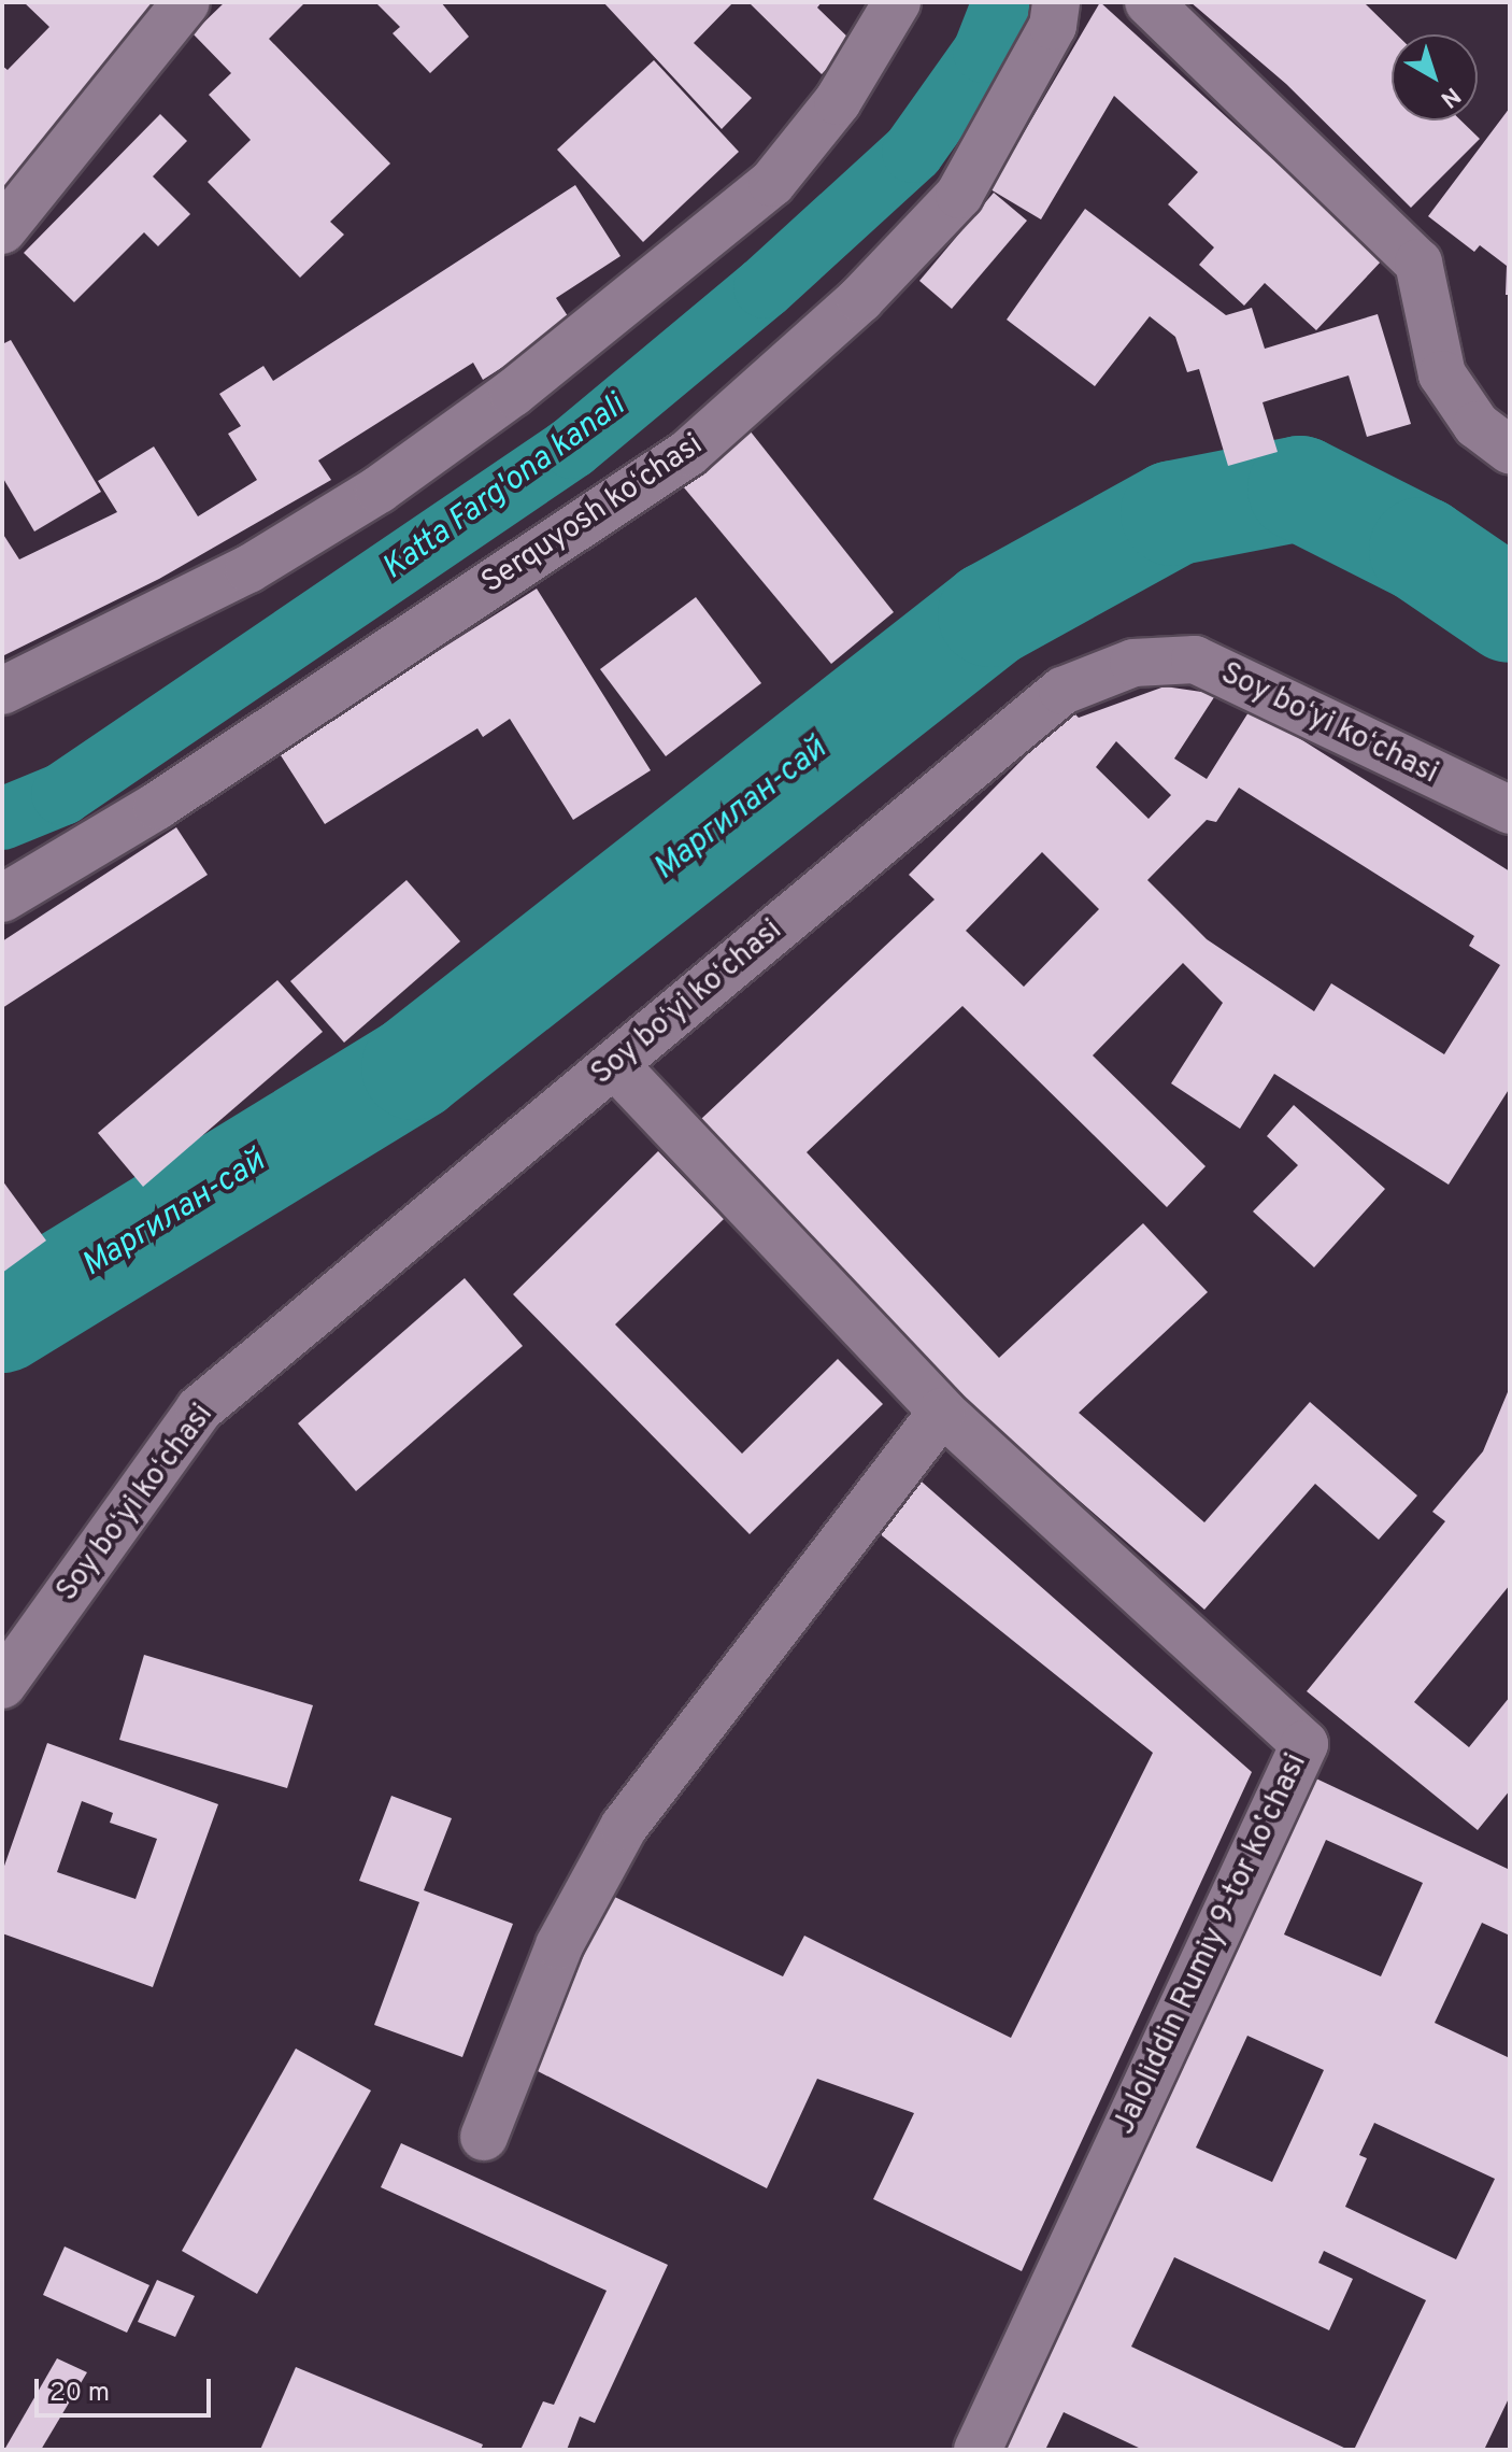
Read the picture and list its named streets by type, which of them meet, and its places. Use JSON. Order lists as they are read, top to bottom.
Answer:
{
  "streets": {
    "street": ["Serquyosh koʻchasi", "Soy boʻyi koʻchasi", "Jaloliddin Rumiy 9-tor koʼchasi"]
  },
  "crossings": [
    ["Soy boʻyi koʻchasi", "Jaloliddin Rumiy 9-tor koʼchasi"]
  ],
  "water": ["Katta Farg'ona kanali", "Маргилан-сай"],
  "scale_bar": "20 m",
  "north": "bottom right"
}
